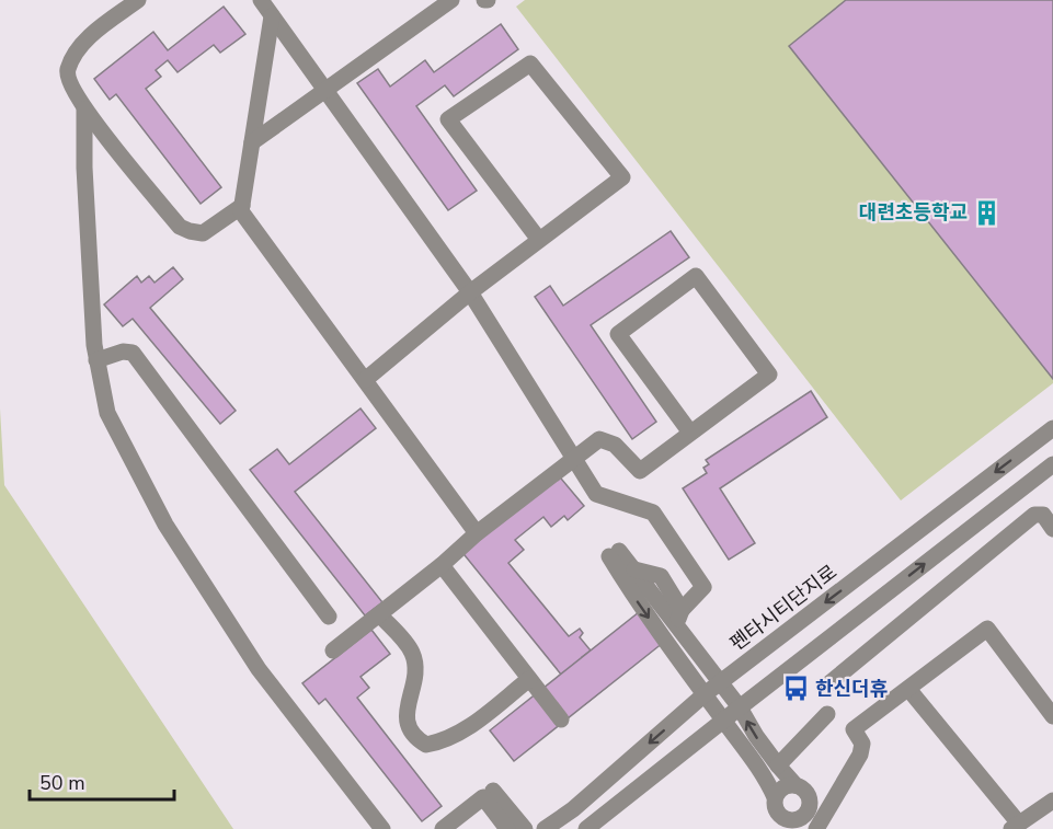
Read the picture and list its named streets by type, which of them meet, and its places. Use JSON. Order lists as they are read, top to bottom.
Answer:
{
  "streets": {
    "street": ["펜타시티단지로"]
  },
  "places": {
    "building": ["대련초등학교"],
    "bus stop": ["한신더휴"]
  },
  "scale_bar": "50 m"
}
